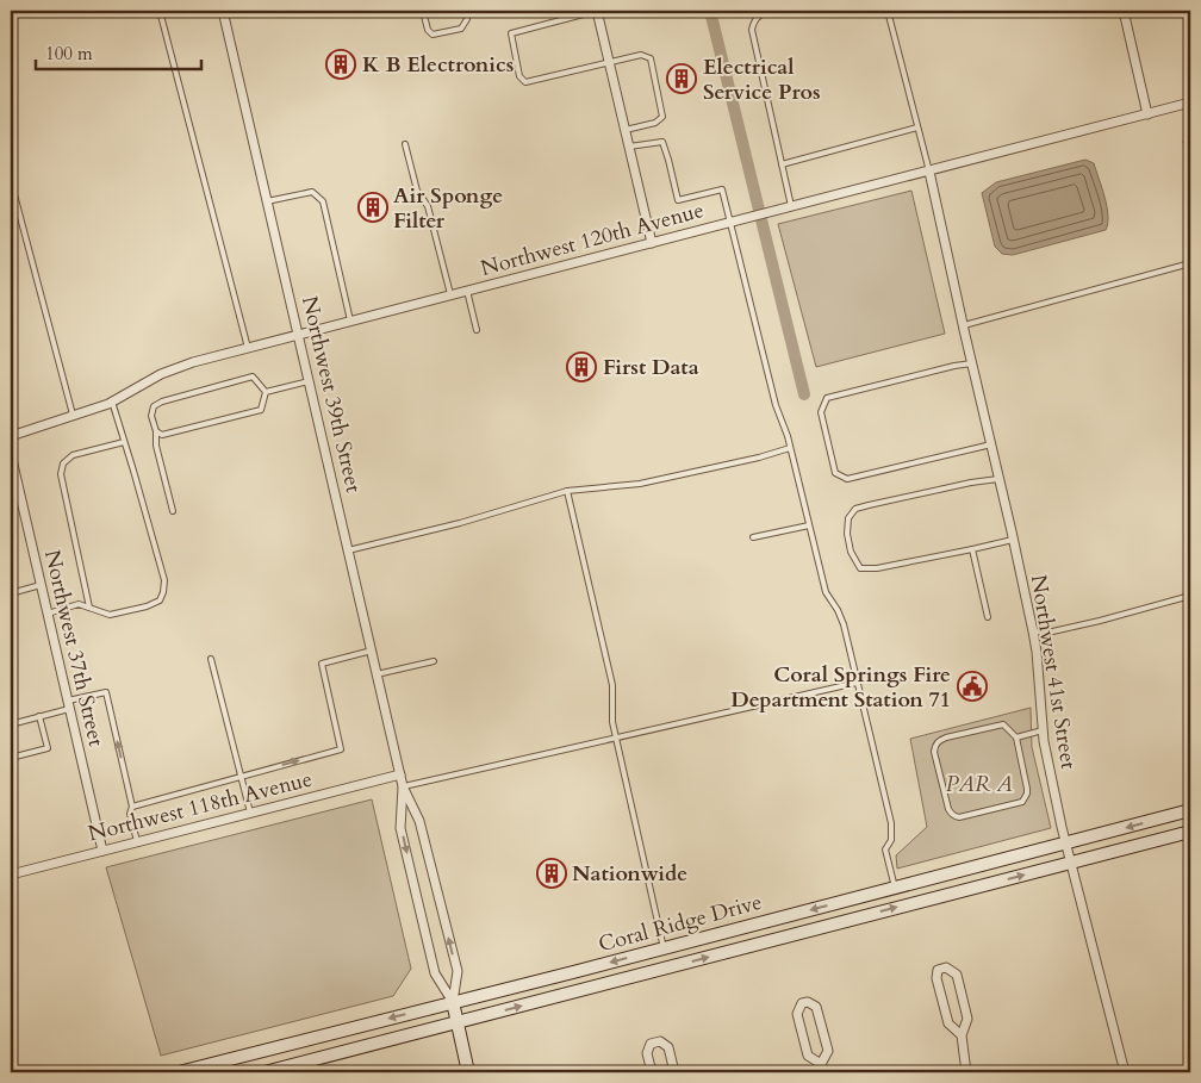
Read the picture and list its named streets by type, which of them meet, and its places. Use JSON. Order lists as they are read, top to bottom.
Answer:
{
  "streets": {
    "main road": ["Northwest 39th Street", "Coral Ridge Drive"],
    "street": [
      "Northwest 120th Avenue",
      "Northwest 37th Street",
      "Northwest 41st Street",
      "Northwest 118th Avenue"
    ]
  },
  "crossings": [
    ["Northwest 120th Avenue", "Northwest 39th Street"],
    ["Northwest 120th Avenue", "Northwest 41st Street"],
    ["Northwest 39th Street", "Northwest 118th Avenue"],
    ["Northwest 39th Street", "Coral Ridge Drive"],
    ["Northwest 37th Street", "Northwest 118th Avenue"],
    ["Northwest 41st Street", "Coral Ridge Drive"]
  ],
  "parks": ["PAR A"],
  "places": {
    "building": [
      "K B Electronics",
      "Electrical Service Pros",
      "Air Sponge Filter",
      "First Data",
      "Nationwide"
    ],
    "public building": ["Coral Springs Fire Department Station 71"]
  },
  "scale_bar": "100 m"
}
